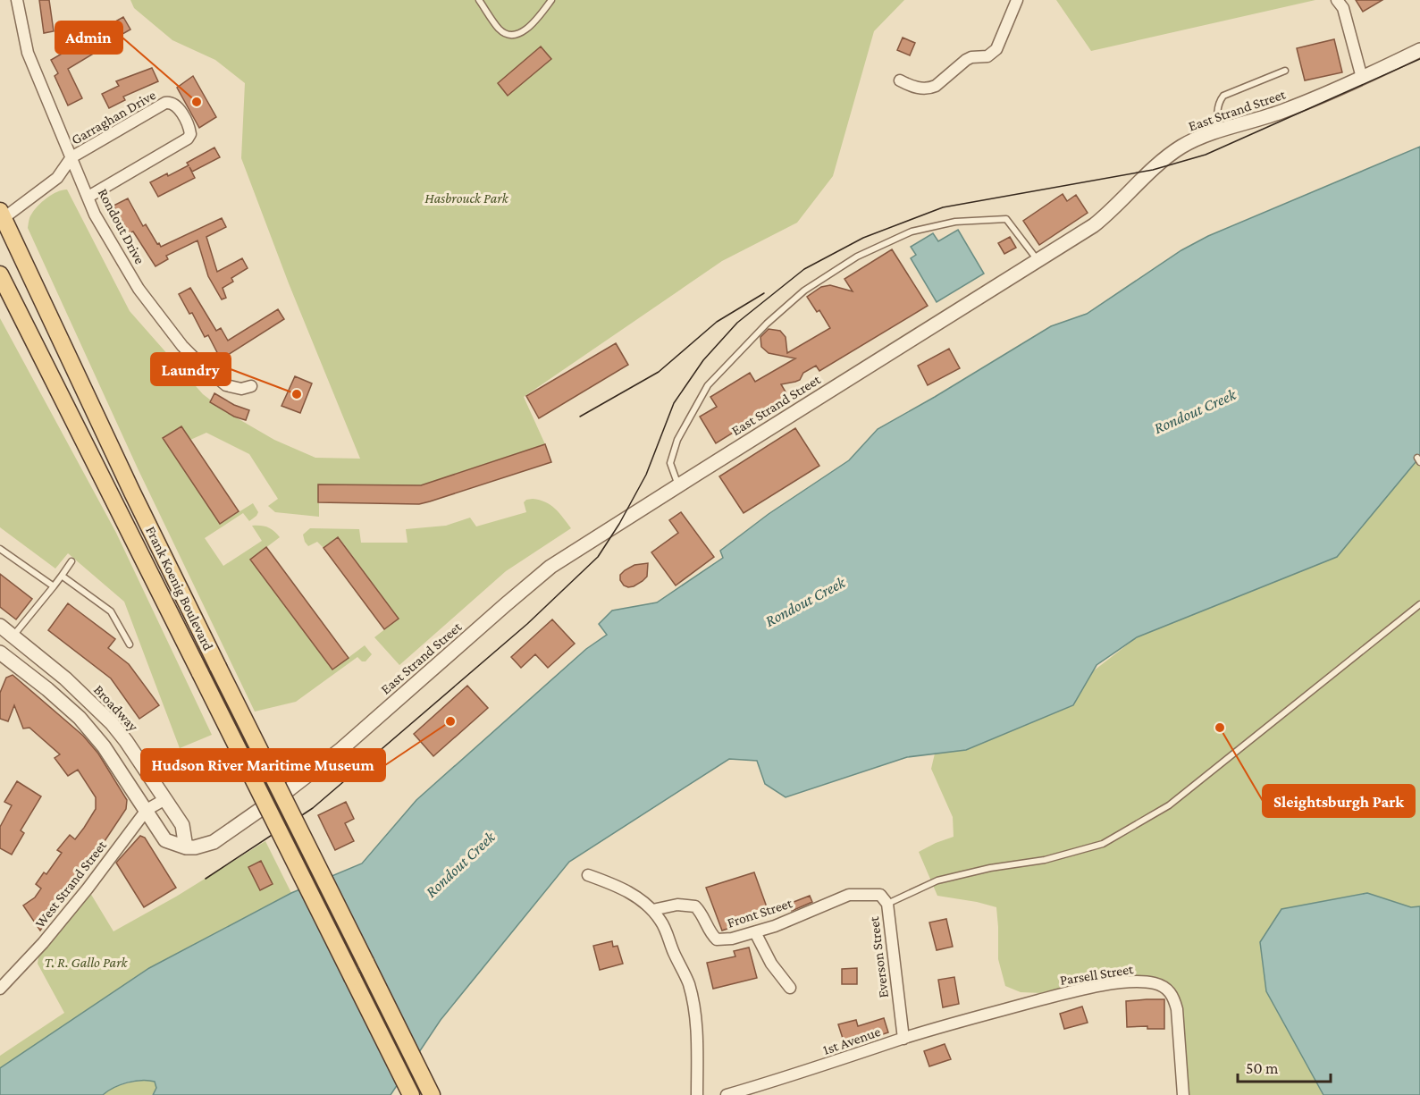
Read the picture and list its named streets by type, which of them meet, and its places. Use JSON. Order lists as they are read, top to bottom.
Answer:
{
  "streets": {
    "main road": ["Frank Koenig Boulevard"],
    "street": [
      "East Strand Street",
      "Garraghan Drive",
      "Rondout Drive",
      "Broadway",
      "West Strand Street",
      "Front Street",
      "Everson Street",
      "Parsell Street",
      "1st Avenue"
    ]
  },
  "crossings": [
    ["East Strand Street", "Broadway"],
    ["Garraghan Drive", "Rondout Drive"],
    ["Garraghan Drive", "Frank Koenig Boulevard"],
    ["Broadway", "West Strand Street"],
    ["Front Street", "Everson Street"],
    ["Everson Street", "1st Avenue"],
    ["Parsell Street", "1st Avenue"]
  ],
  "water": ["Rondout Creek"],
  "parks": ["Hasbrouck Park", "T. R. Gallo Park"],
  "places": [
    "Admin",
    "Laundry",
    "Hudson River Maritime Museum",
    "Sleightsburgh Park"
  ],
  "scale_bar": "50 m"
}
